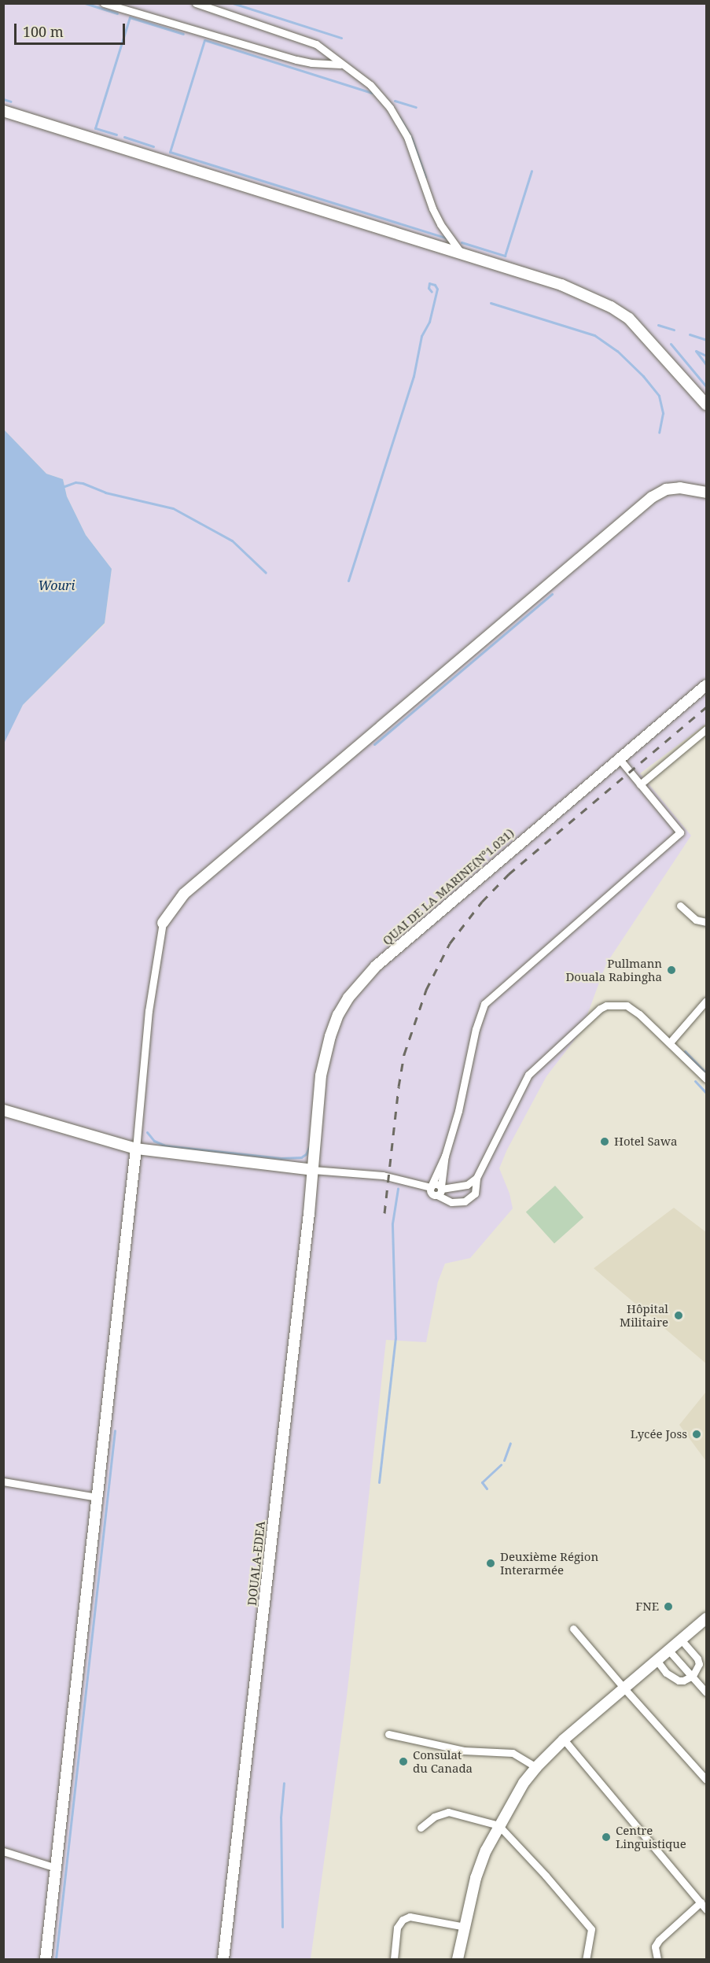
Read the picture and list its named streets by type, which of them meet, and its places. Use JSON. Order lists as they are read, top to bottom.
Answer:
{
  "streets": {
    "main road": ["QUAI DE LA MARINE(N°1.031)", "DOUALA-EDEA"]
  },
  "crossings": [
    ["QUAI DE LA MARINE(N°1.031)", "DOUALA-EDEA"]
  ],
  "water": ["Wouri"],
  "places": [
    "Pullmann Douala Rabingha",
    "Hotel Sawa",
    "Hôpital Militaire",
    "Lycée Joss",
    "Deuxième Région Interarmée",
    "FNE",
    "Consulat du Canada",
    "Centre Linguistique"
  ],
  "scale_bar": "100 m"
}
